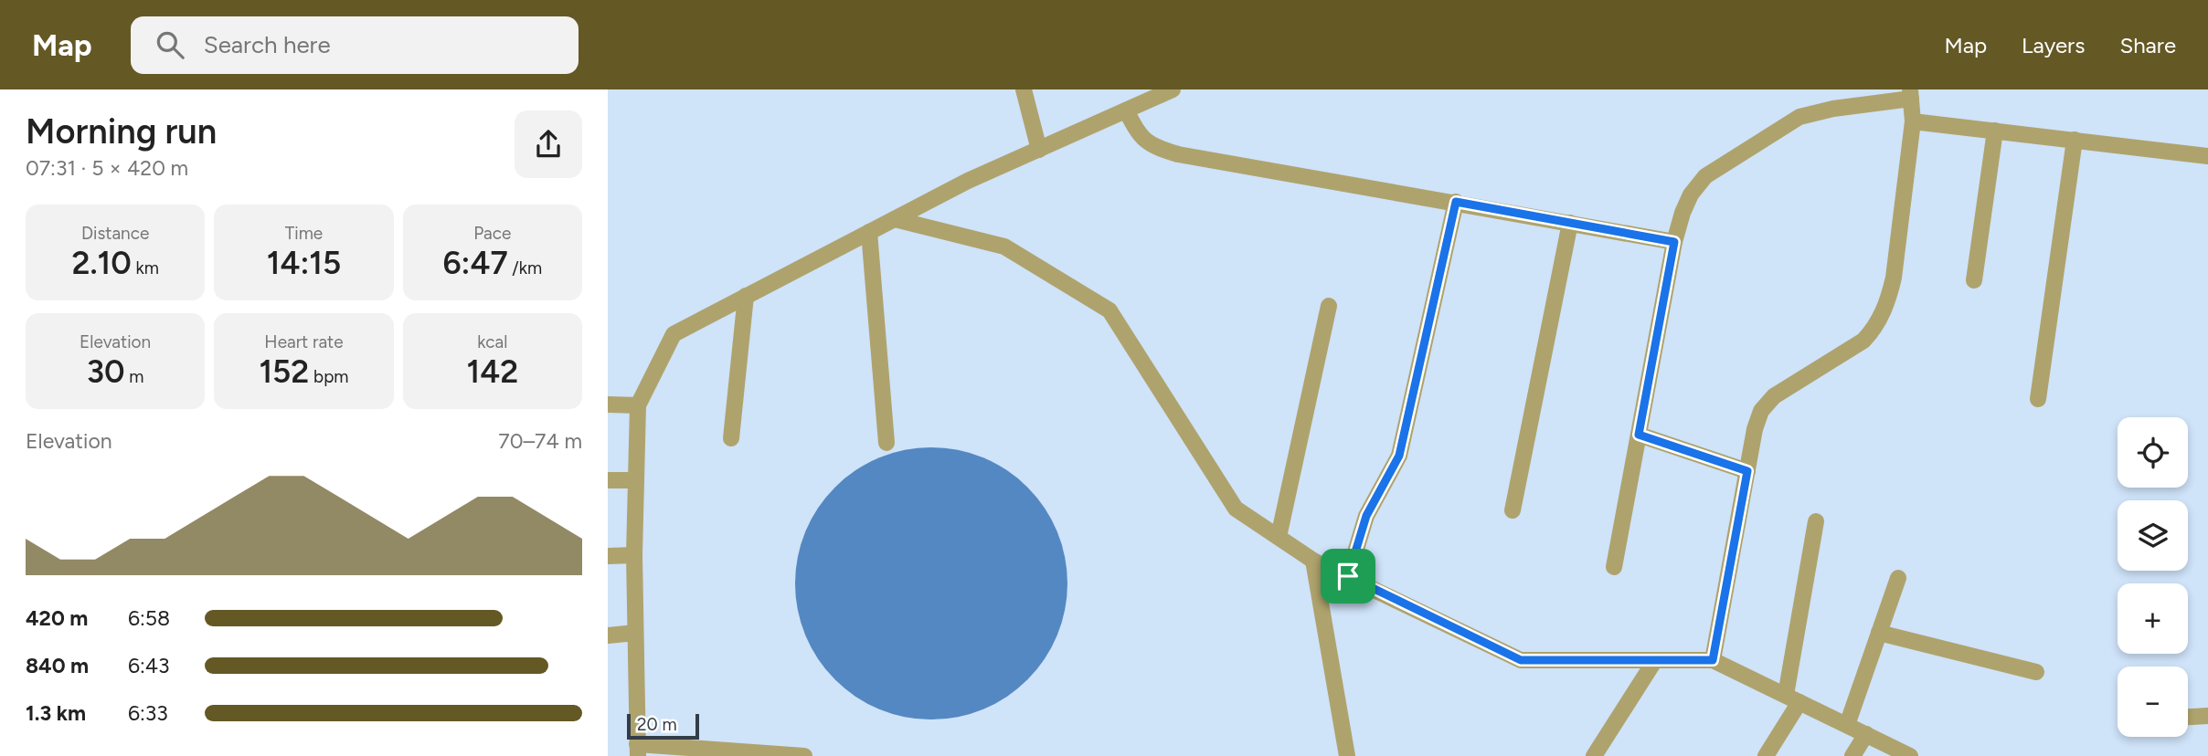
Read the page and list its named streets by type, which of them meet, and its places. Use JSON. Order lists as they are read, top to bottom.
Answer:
{
  "scale_bar": "20 m",
  "page": {
    "header": "Map",
    "search": "Search here",
    "nav": ["Map", "Layers", "Share"],
    "heading": ["Morning run", "07:31 · 5 × 420 m"],
    "stats": [
      ["Distance", "2.10 km"],
      ["Time", "14:15"],
      ["Pace", "6:47 /km"],
      ["Elevation", "30 m"],
      ["Heart rate", "152 bpm"],
      ["kcal", "142"]
    ],
    "chart": ["Elevation", "70–74 m"],
    "map_buttons": ["+", "−"],
    "list": [
      {
        "name": "420 m",
        "note": "6:58"
      },
      {
        "name": "840 m",
        "note": "6:43"
      },
      {
        "name": "1.3 km",
        "note": "6:33"
      }
    ],
    "scale": "20 m"
  }
}
